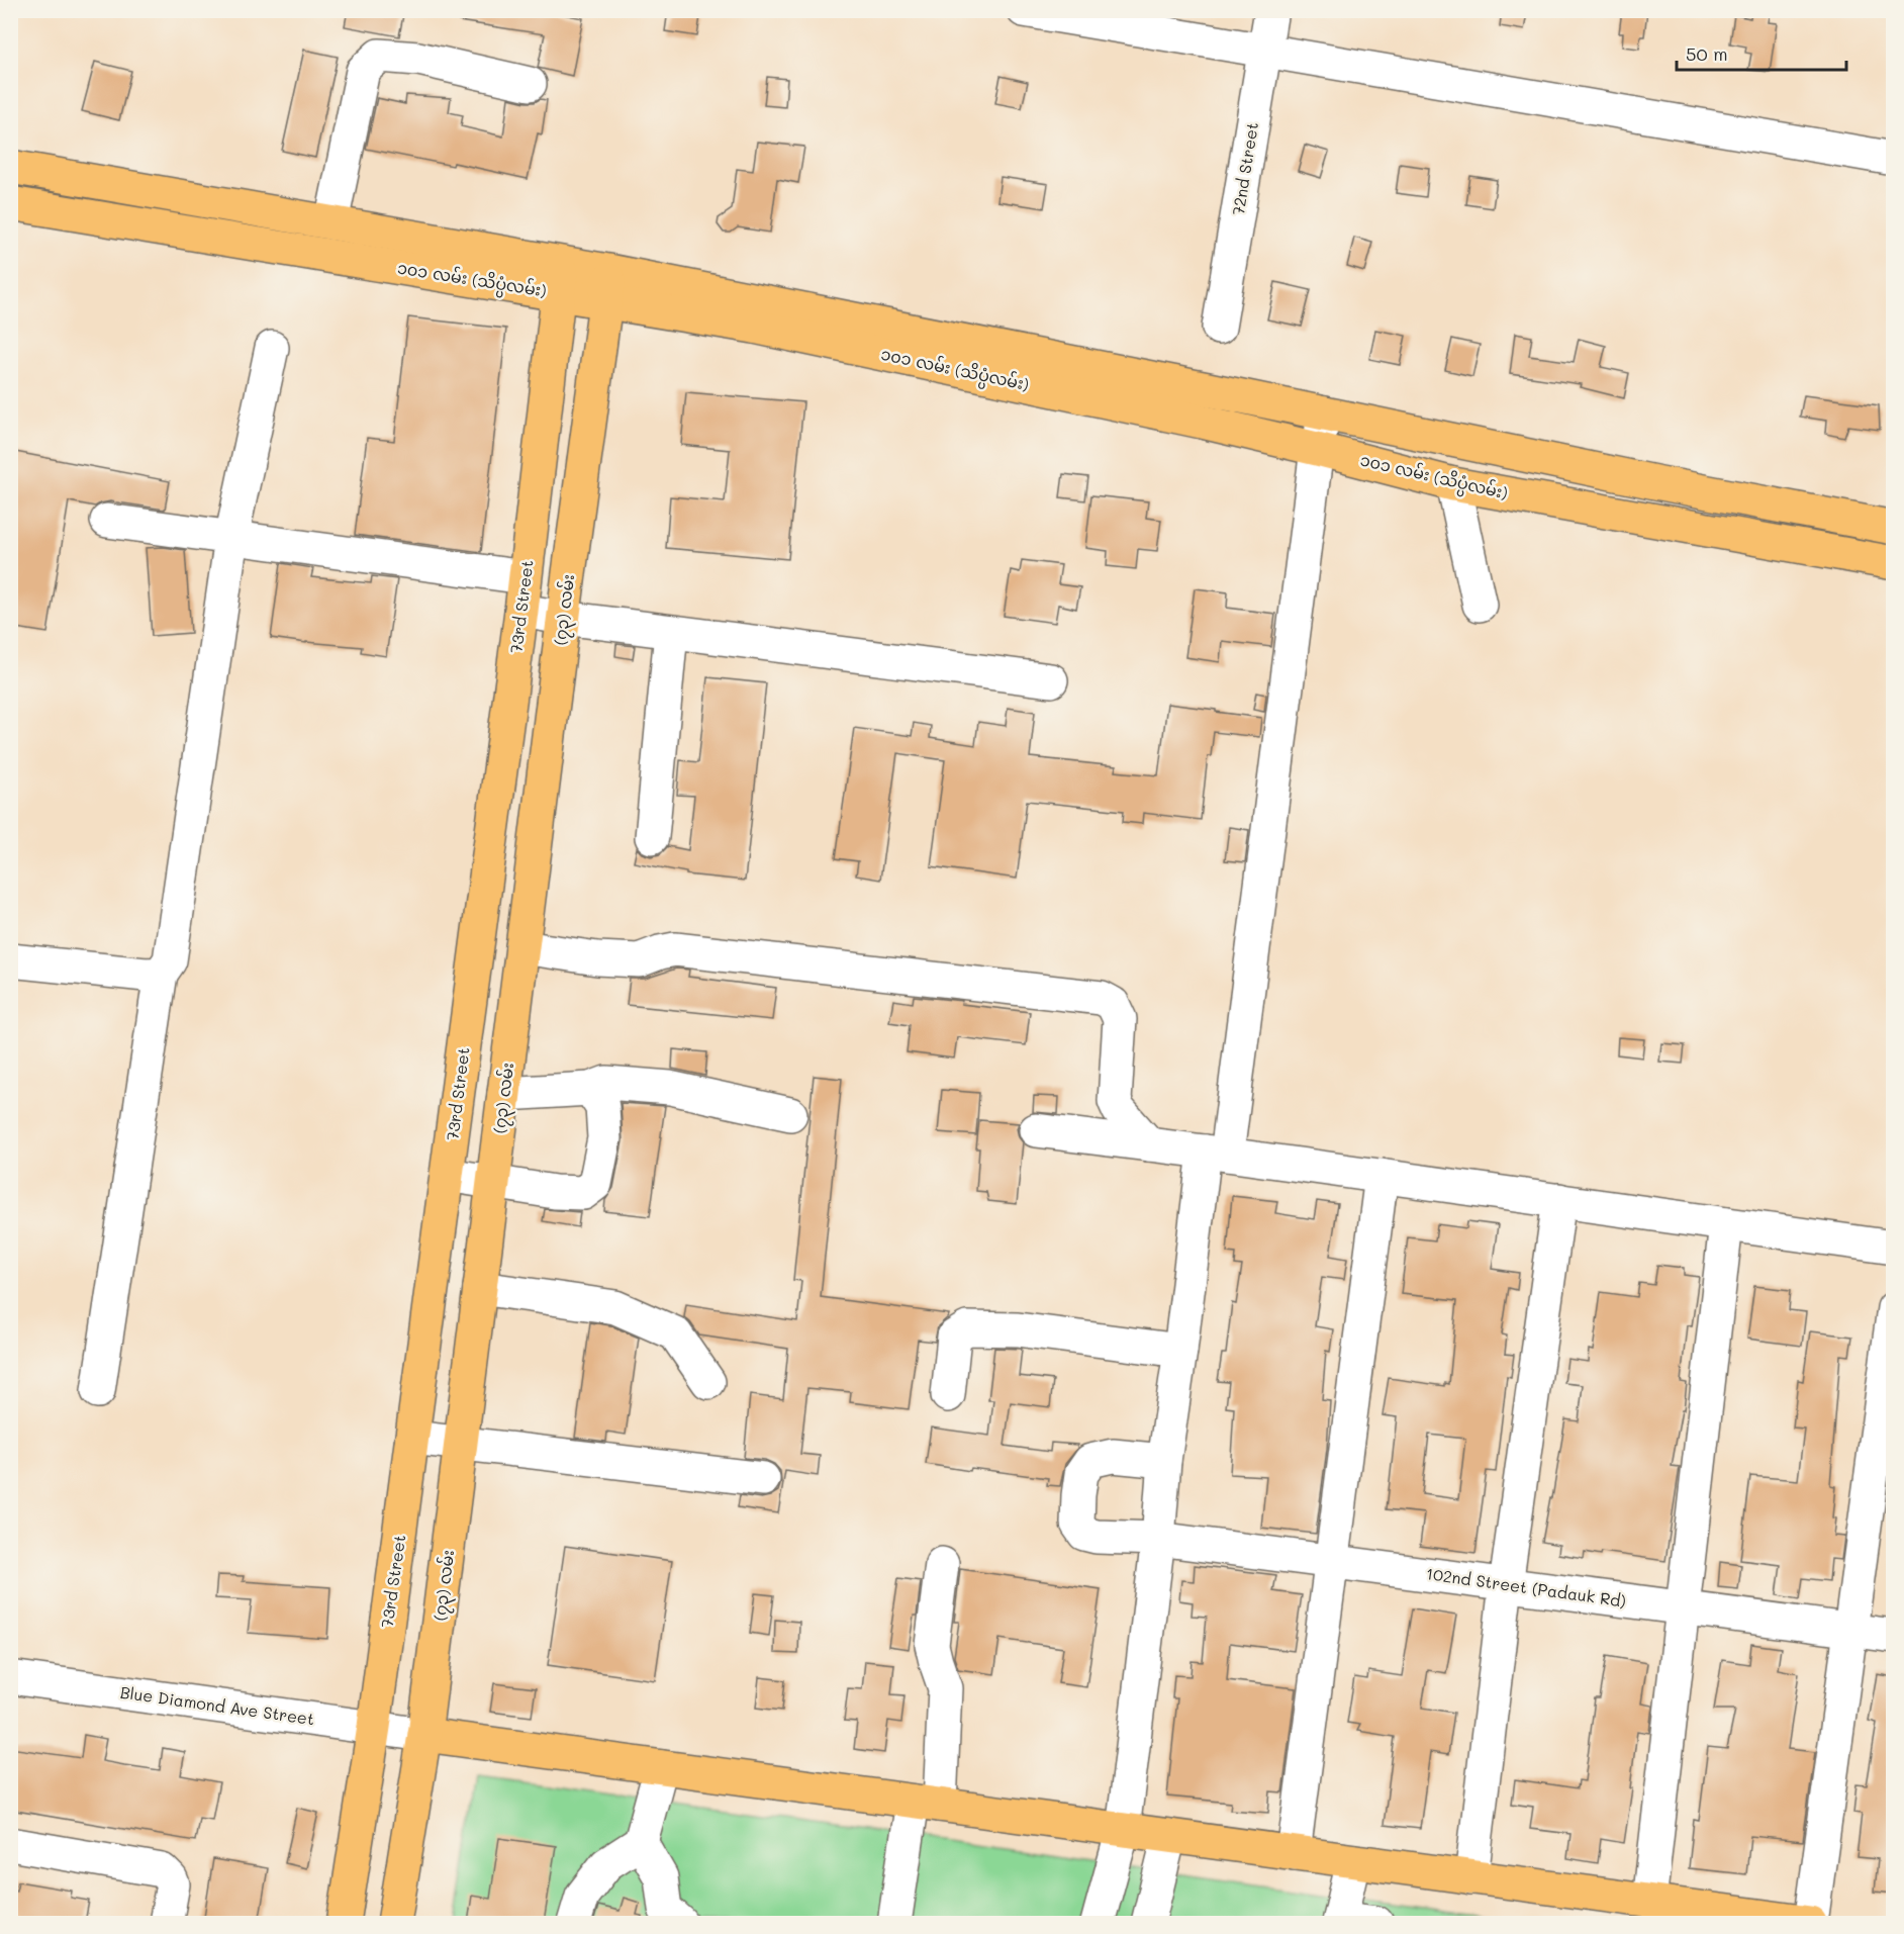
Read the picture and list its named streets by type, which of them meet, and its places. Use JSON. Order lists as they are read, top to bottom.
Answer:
{
  "streets": {
    "main road": ["၁၀၁ လမ်း (သိပ္ပံလမ်း)", "73rd Street", "(၇၃) လမ်း"],
    "street": ["72nd Street", "102nd Street (Padauk Rd)", "Blue Diamond Ave Street"]
  },
  "crossings": [
    ["၁၀၁ လမ်း (သိပ္ပံလမ်း)", "73rd Street"],
    ["၁၀၁ လမ်း (သိပ္ပံလမ်း)", "(၇၃) လမ်း"],
    ["73rd Street", "Blue Diamond Ave Street"],
    ["(၇၃) လမ်း", "Blue Diamond Ave Street"]
  ],
  "scale_bar": "50 m"
}
